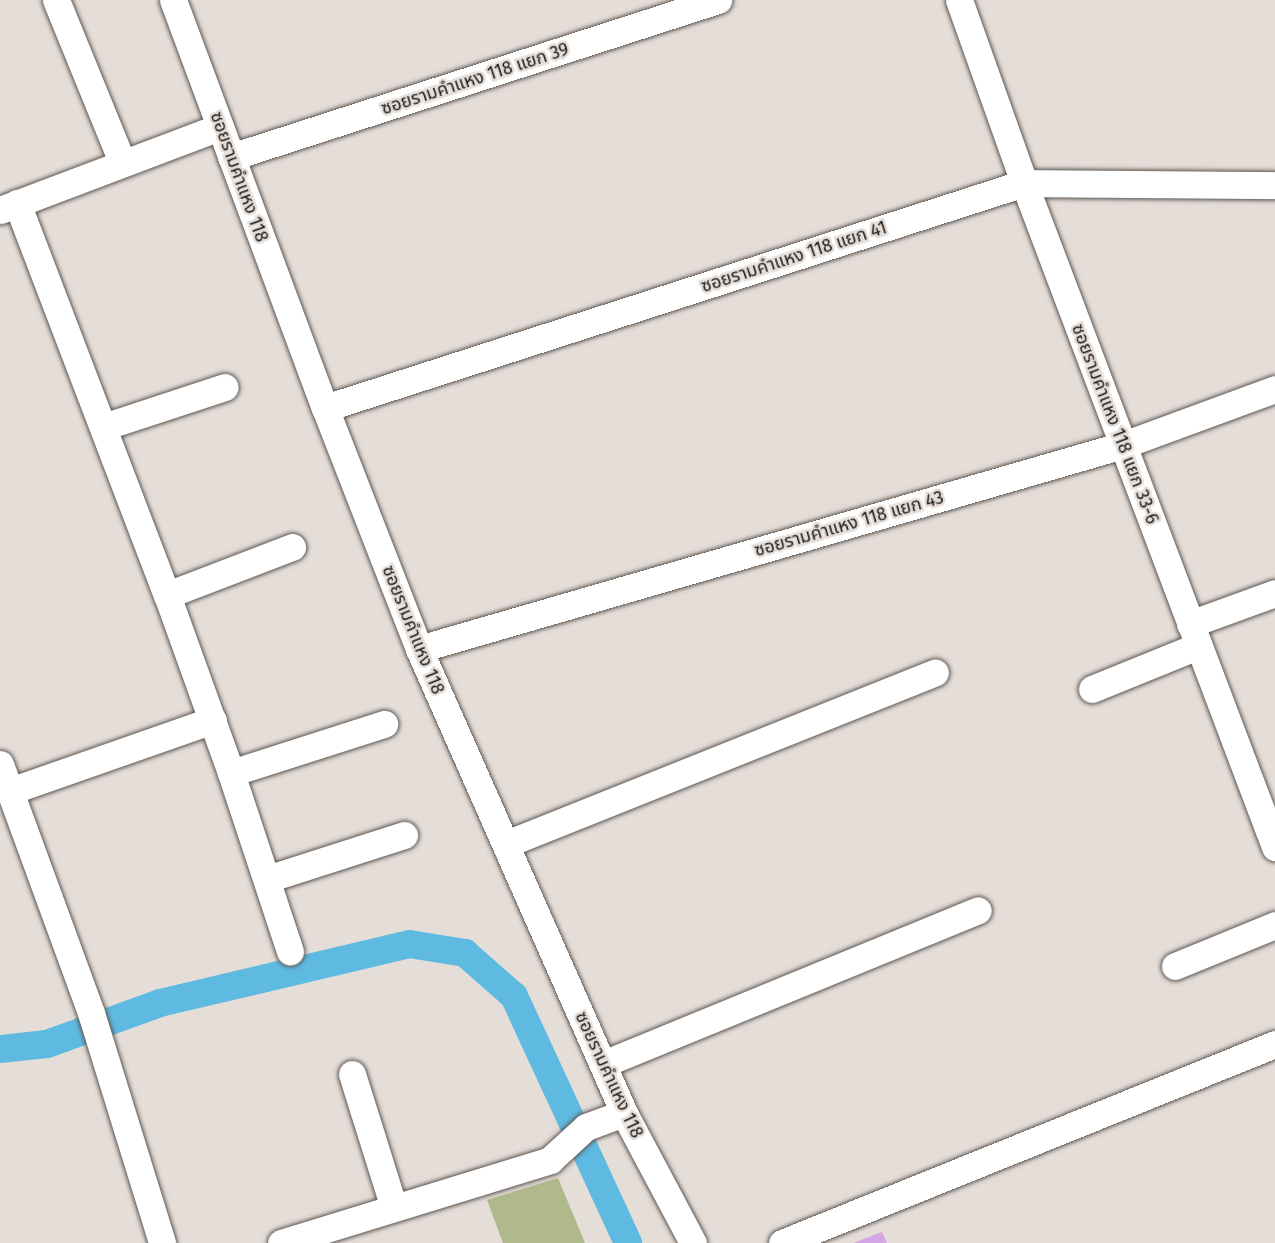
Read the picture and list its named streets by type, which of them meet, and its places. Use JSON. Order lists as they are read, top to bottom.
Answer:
{
  "streets": {
    "street": [
      "ซอยรามคำแหง 118 แยก 39",
      "ซอยรามคำแหง 118",
      "ซอยรามคำแหง 118 แยก 41",
      "ซอยรามคำแหง 118 แยก 33-6",
      "ซอยรามคำแหง 118 แยก 43"
    ]
  },
  "crossings": [
    ["ซอยรามคำแหง 118 แยก 39", "ซอยรามคำแหง 118"],
    ["ซอยรามคำแหง 118", "ซอยรามคำแหง 118 แยก 41"],
    ["ซอยรามคำแหง 118", "ซอยรามคำแหง 118 แยก 43"],
    ["ซอยรามคำแหง 118 แยก 41", "ซอยรามคำแหง 118 แยก 33-6"],
    ["ซอยรามคำแหง 118 แยก 33-6", "ซอยรามคำแหง 118 แยก 43"]
  ]
}
